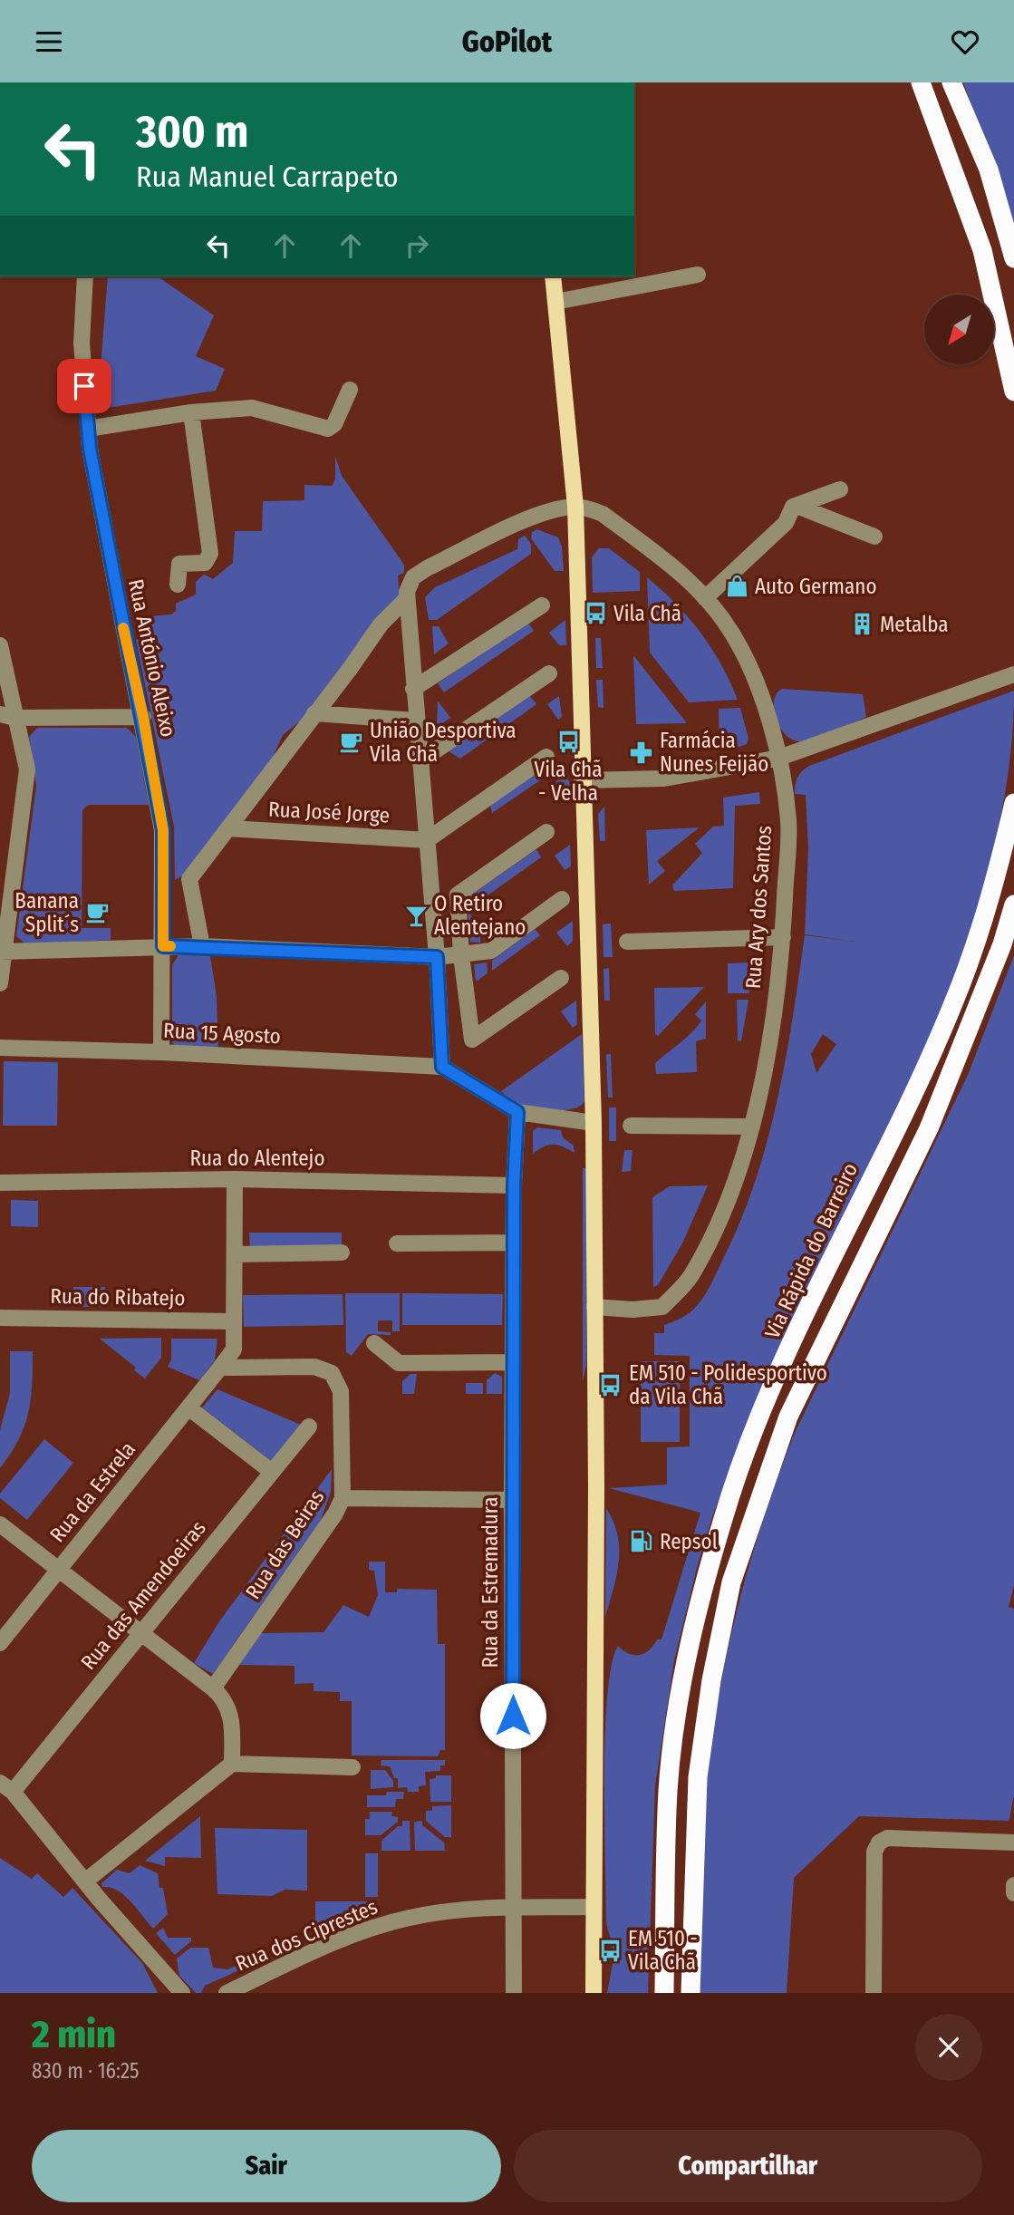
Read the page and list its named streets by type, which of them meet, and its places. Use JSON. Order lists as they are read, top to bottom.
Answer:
{
  "streets": {
    "highway": ["Via Rápida do Barreiro"],
    "street": [
      "Rua António Aleixo",
      "Rua José Jorge",
      "Rua Ary dos Santos",
      "Rua 15 Agosto",
      "Rua do Alentejo",
      "Rua do Ribatejo",
      "Rua da Estrela",
      "Rua das Beiras",
      "Rua da Estremadura",
      "Rua das Amendoeiras",
      "Rua dos Ciprestes"
    ]
  },
  "crossings": [
    ["Rua António Aleixo", "Rua 15 Agosto"],
    ["Rua do Alentejo", "Rua da Estremadura"],
    ["Rua da Estrela", "Rua das Beiras"],
    ["Rua da Estremadura", "Rua dos Ciprestes"]
  ],
  "places": {
    "shop": ["Auto Germano"],
    "bus stop": [
      "Vila Chã",
      "Vila Chã - Velha",
      "EM 510 - Polidesportivo da Vila Chã",
      "EM 510 - Vila Chã"
    ],
    "building": ["Metalba"],
    "cafe": ["União Desportiva Vila Chã", "Banana Split´s"],
    "pharmacy": ["Farmácia Nunes Feijão"],
    "bar": ["O Retiro Alentejano"],
    "fuel station": ["Repsol"]
  },
  "north": "bottom left",
  "page": {
    "header": "GoPilot",
    "turn": ["300 m", "Rua Manuel Carrapeto"],
    "heading": ["2 min", "830 m · 16:25"],
    "buttons": ["Sair", "Compartilhar"]
  }
}
